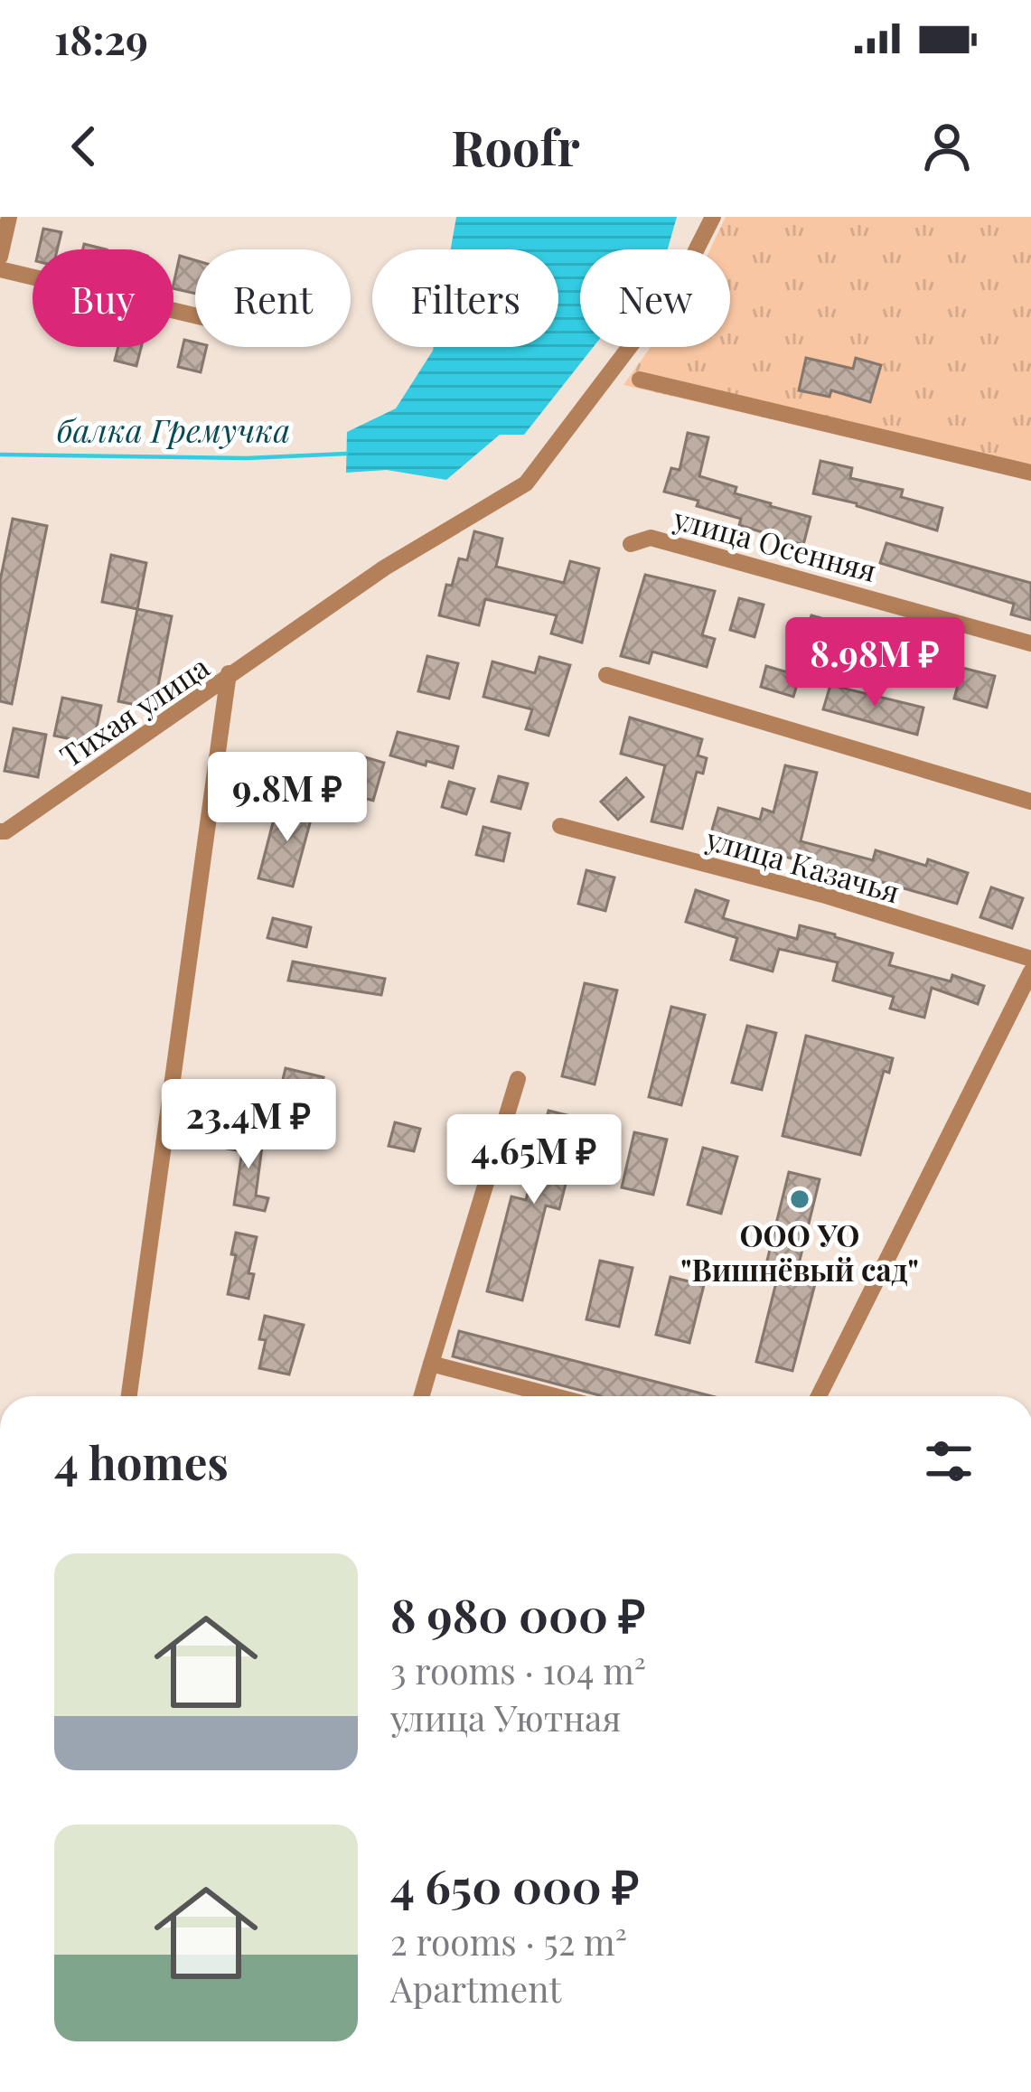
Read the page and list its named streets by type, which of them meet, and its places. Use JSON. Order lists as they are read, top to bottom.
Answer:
{
  "streets": {
    "street": ["улица Осенняя", "Тихая улица", "улица Казачья"]
  },
  "water": ["балка Гремучка"],
  "places": ["ООО УО \"Вишнёвый сад\""],
  "page": {
    "status": "18:29",
    "header": "Roofr",
    "chip": [
      "Buy",
      "Rent",
      "Filters",
      "New"
    ],
    "price": [
      "8.98M ₽",
      "9.8M ₽",
      "23.4M ₽",
      "4.65M ₽"
    ],
    "heading": "4 homes",
    "list": [
      {
        "name": "8 980 000 ₽",
        "note": "3 rooms · 104 m² · улица Уютная"
      },
      {
        "name": "4 650 000 ₽",
        "note": "2 rooms · 52 m² · Apartment"
      }
    ]
  }
}
